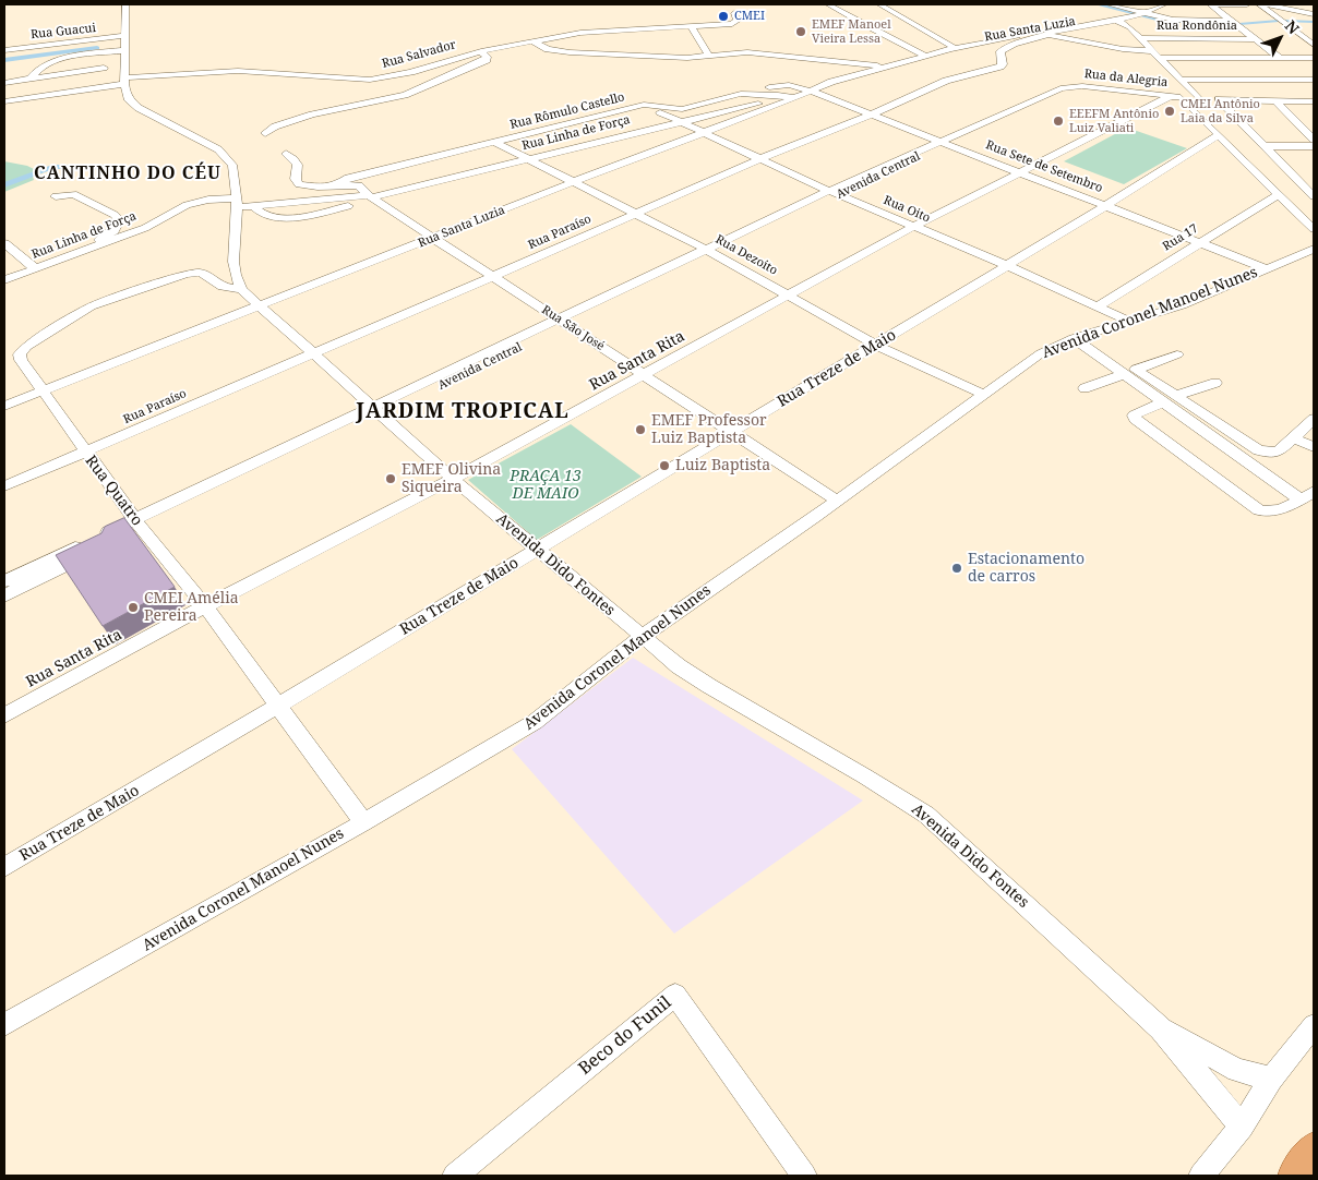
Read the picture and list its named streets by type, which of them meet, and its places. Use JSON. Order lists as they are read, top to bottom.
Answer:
{
  "streets": {
    "street": [
      "Rua Rondônia",
      "Rua Santa Luzia",
      "Rua Guacui",
      "Rua Salvador",
      "Rua da Alegria",
      "Rua Rômulo Castello",
      "Rua Linha de Força",
      "Rua Sete de Setembro",
      "Avenida Central",
      "Rua Oito",
      "Rua Paraíso",
      "Rua 17",
      "Rua Dezoito",
      "Avenida Coronel Manoel Nunes",
      "Rua São José",
      "Rua Santa Rita",
      "Rua Treze de Maio",
      "Rua Quatro",
      "Avenida Dido Fontes",
      "Beco do Funil"
    ]
  },
  "crossings": [
    ["Rua Santa Luzia", "Rua Rômulo Castello"],
    ["Rua Santa Luzia", "Rua Linha de Força"],
    ["Rua Santa Luzia", "Rua Sete de Setembro"],
    ["Rua Santa Luzia", "Rua Oito"],
    ["Rua Santa Luzia", "Rua Dezoito"],
    ["Rua Santa Luzia", "Rua São José"],
    ["Rua Santa Luzia", "Rua Quatro"],
    ["Rua Santa Luzia", "Avenida Dido Fontes"],
    ["Rua da Alegria", "Avenida Central"],
    ["Rua da Alegria", "Rua Santa Rita"],
    ["Rua Rômulo Castello", "Rua Linha de Força"],
    ["Rua Rômulo Castello", "Rua Sete de Setembro"],
    ["Rua Rômulo Castello", "Rua Oito"],
    ["Rua Rômulo Castello", "Rua Dezoito"],
    ["Rua Rômulo Castello", "Rua São José"],
    ["Rua Linha de Força", "Rua Oito"],
    ["Rua Linha de Força", "Rua Dezoito"],
    ["Rua Linha de Força", "Rua São José"],
    ["Rua Sete de Setembro", "Avenida Central"],
    ["Rua Sete de Setembro", "Rua Paraíso"],
    ["Rua Sete de Setembro", "Rua 17"],
    ["Rua Sete de Setembro", "Avenida Coronel Manoel Nunes"],
    ["Rua Sete de Setembro", "Rua Santa Rita"],
    ["Rua Sete de Setembro", "Rua Treze de Maio"],
    ["Avenida Central", "Rua Oito"],
    ["Avenida Central", "Rua Dezoito"],
    ["Avenida Central", "Rua São José"],
    ["Avenida Central", "Rua Quatro"],
    ["Avenida Central", "Avenida Dido Fontes"],
    ["Rua Oito", "Rua Paraíso"],
    ["Rua Oito", "Rua 17"],
    ["Rua Oito", "Avenida Coronel Manoel Nunes"],
    ["Rua Oito", "Rua Santa Rita"],
    ["Rua Oito", "Rua Treze de Maio"],
    ["Rua Paraíso", "Rua Dezoito"],
    ["Rua Paraíso", "Rua São José"],
    ["Rua Paraíso", "Rua Quatro"],
    ["Rua Paraíso", "Avenida Dido Fontes"],
    ["Rua Dezoito", "Avenida Coronel Manoel Nunes"],
    ["Rua Dezoito", "Rua Santa Rita"],
    ["Rua Dezoito", "Rua Treze de Maio"],
    ["Avenida Coronel Manoel Nunes", "Rua São José"],
    ["Avenida Coronel Manoel Nunes", "Rua Quatro"],
    ["Avenida Coronel Manoel Nunes", "Avenida Dido Fontes"],
    ["Rua São José", "Rua Santa Rita"],
    ["Rua São José", "Rua Treze de Maio"],
    ["Rua Santa Rita", "Rua Quatro"],
    ["Rua Santa Rita", "Avenida Dido Fontes"],
    ["Rua Treze de Maio", "Rua Quatro"],
    ["Rua Treze de Maio", "Avenida Dido Fontes"],
    ["Rua Quatro", "Avenida Dido Fontes"]
  ],
  "districts": ["CANTINHO DO CÉU", "JARDIM TROPICAL"],
  "parks": ["PRAÇA 13 DE MAIO"],
  "places": [
    "CMEI",
    "EMEF Manoel Vieira Lessa",
    "CMEI Antônio Laia da Silva",
    "EEEFM Antônio Luiz Valiati",
    "EMEF Professor Luiz Baptista",
    "Luiz Baptista",
    "EMEF Olivina Siqueira",
    "Estacionamento de carros",
    "CMEI Amélia Pereira"
  ],
  "north": "top right"
}
